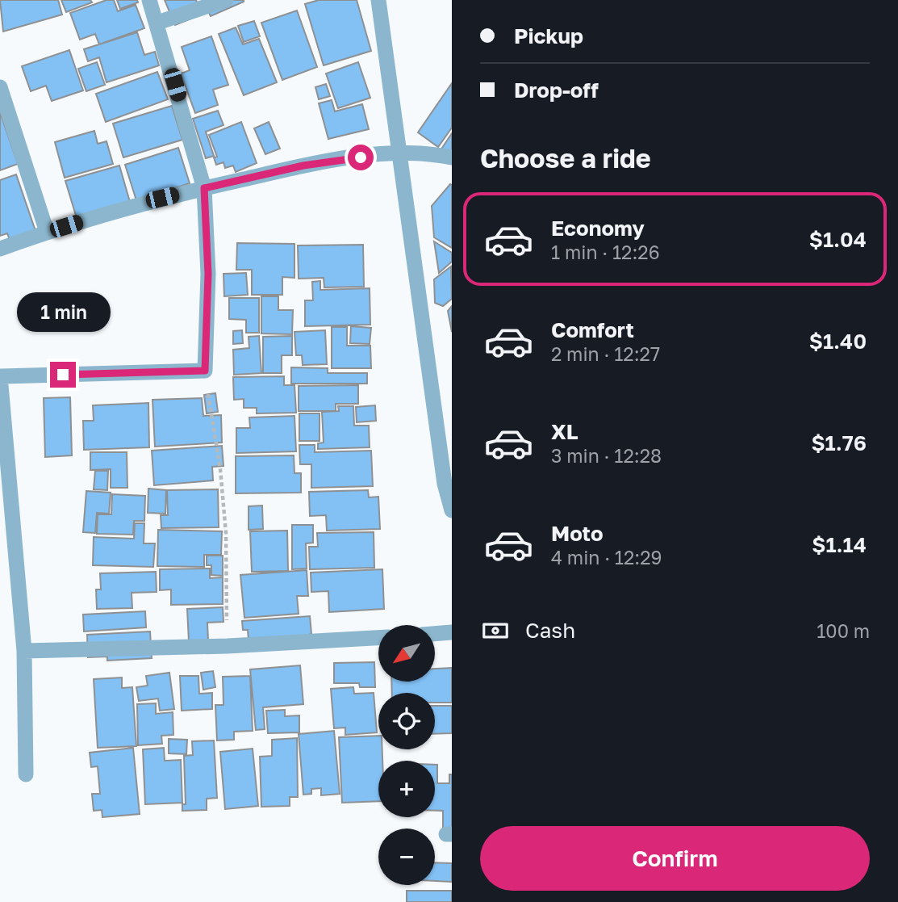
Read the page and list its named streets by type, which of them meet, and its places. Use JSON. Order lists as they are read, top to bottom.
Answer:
{
  "north": "bottom left",
  "page": {
    "banner": ["Pickup", "Drop-off"],
    "heading": "Choose a ride",
    "list": [
      {
        "name": "Economy",
        "note": "1 min · 12:26",
        "value": "$1.04"
      },
      {
        "name": "Comfort",
        "note": "2 min · 12:27",
        "value": "$1.40"
      },
      {
        "name": "XL",
        "note": "3 min · 12:28",
        "value": "$1.76"
      },
      {
        "name": "Moto",
        "note": "4 min · 12:29",
        "value": "$1.14"
      }
    ],
    "bubble": "1 min",
    "pay": ["Cash", "100 m"],
    "map_buttons": ["+", "−"],
    "buttons": "Confirm"
  }
}
